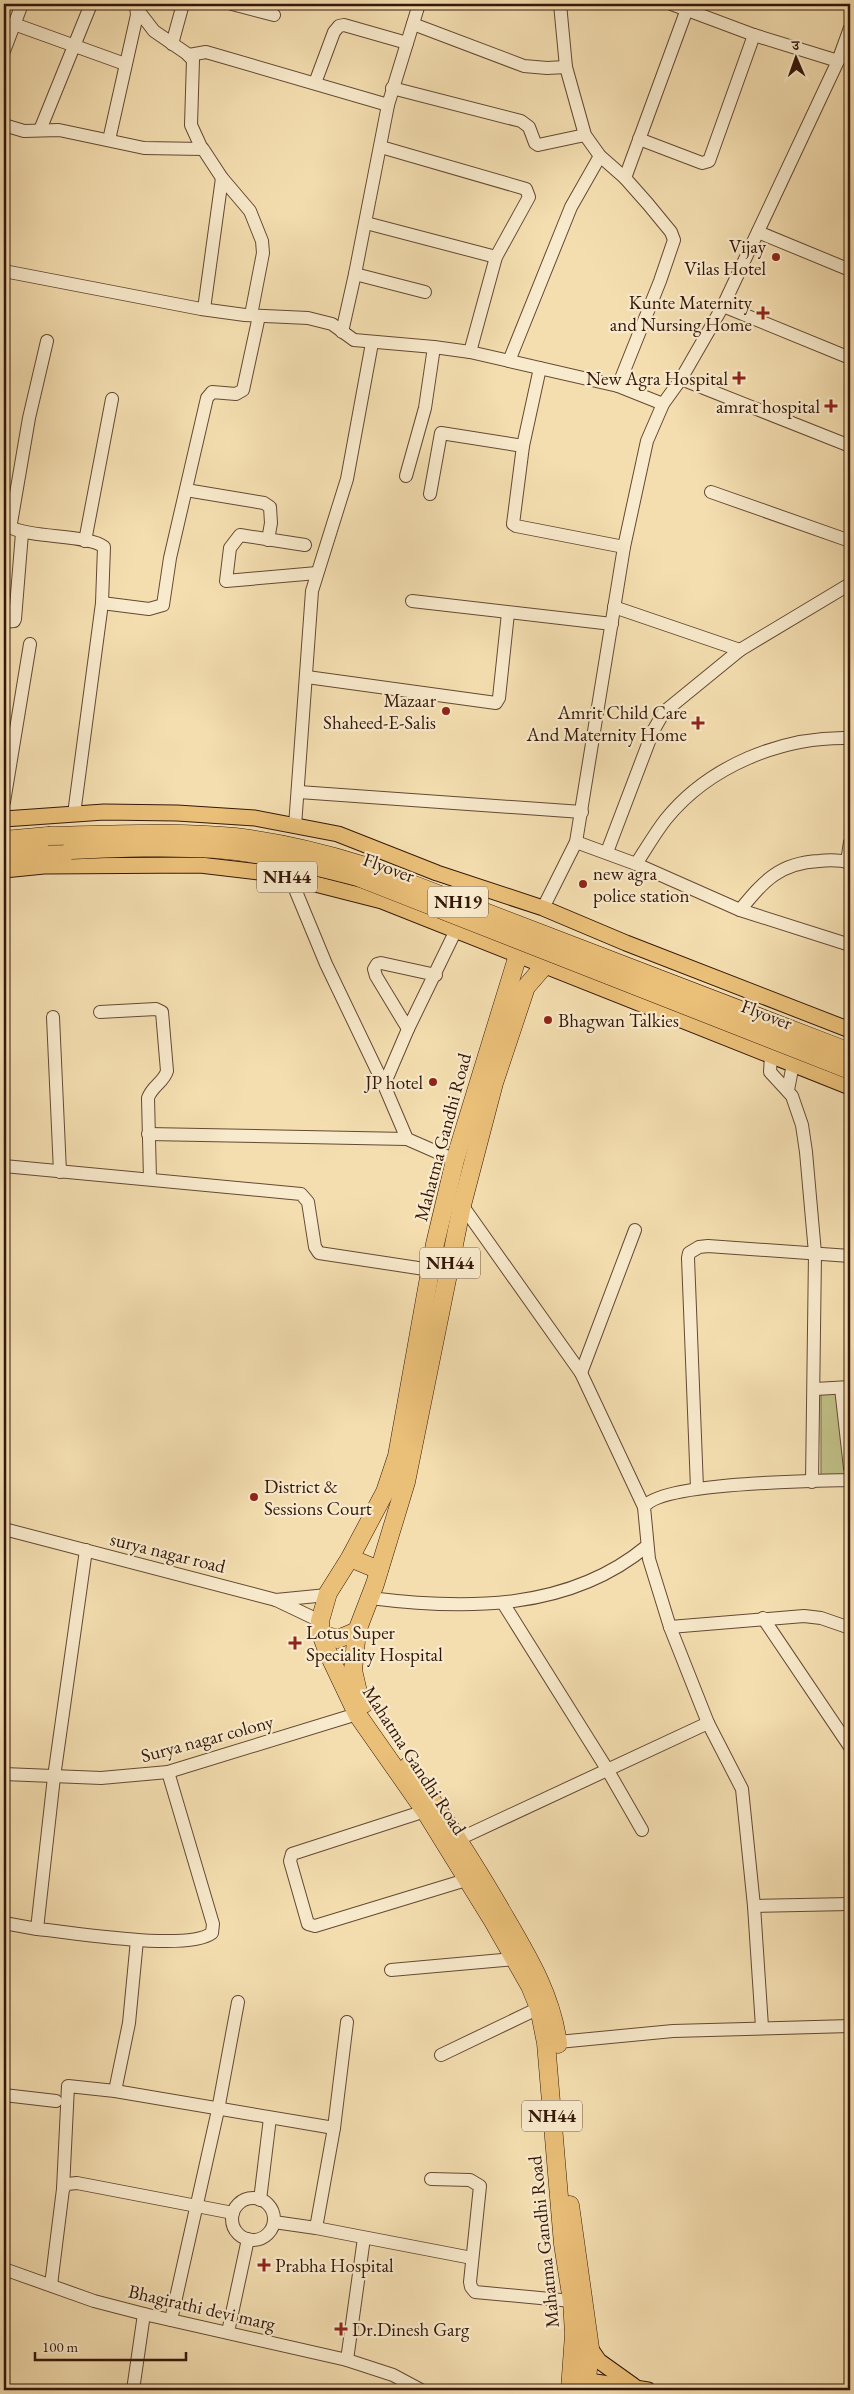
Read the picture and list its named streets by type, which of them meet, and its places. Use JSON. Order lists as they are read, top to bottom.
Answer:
{
  "streets": {
    "highway": [
      "Flyover",
      "NH44",
      "NH19",
      "Mahatma Gandhi Road"
    ],
    "street": ["surya nagar road", "Surya nagar colony", "Bhagirathi devi marg"]
  },
  "crossings": [
    ["NH44", "Mahatma Gandhi Road"],
    ["Mahatma Gandhi Road", "surya nagar road"],
    ["Mahatma Gandhi Road", "Surya nagar colony"]
  ],
  "places": {
    "other": [
      "Vijay Vilas Hotel",
      "Mazaar Shaheed-E-Salis",
      "new agra police station",
      "Bhagwan Talkies",
      "JP hotel",
      "District & Sessions Court"
    ],
    "health": [
      "Kunte Maternity and Nursing Home",
      "New Agra Hospital",
      "amrat hospital",
      "Amrit Child Care And Maternity Home",
      "Lotus Super Speciality Hospital",
      "Prabha Hospital",
      "Dr.Dinesh Garg"
    ]
  },
  "scale_bar": "100 m",
  "north": "top"
}
